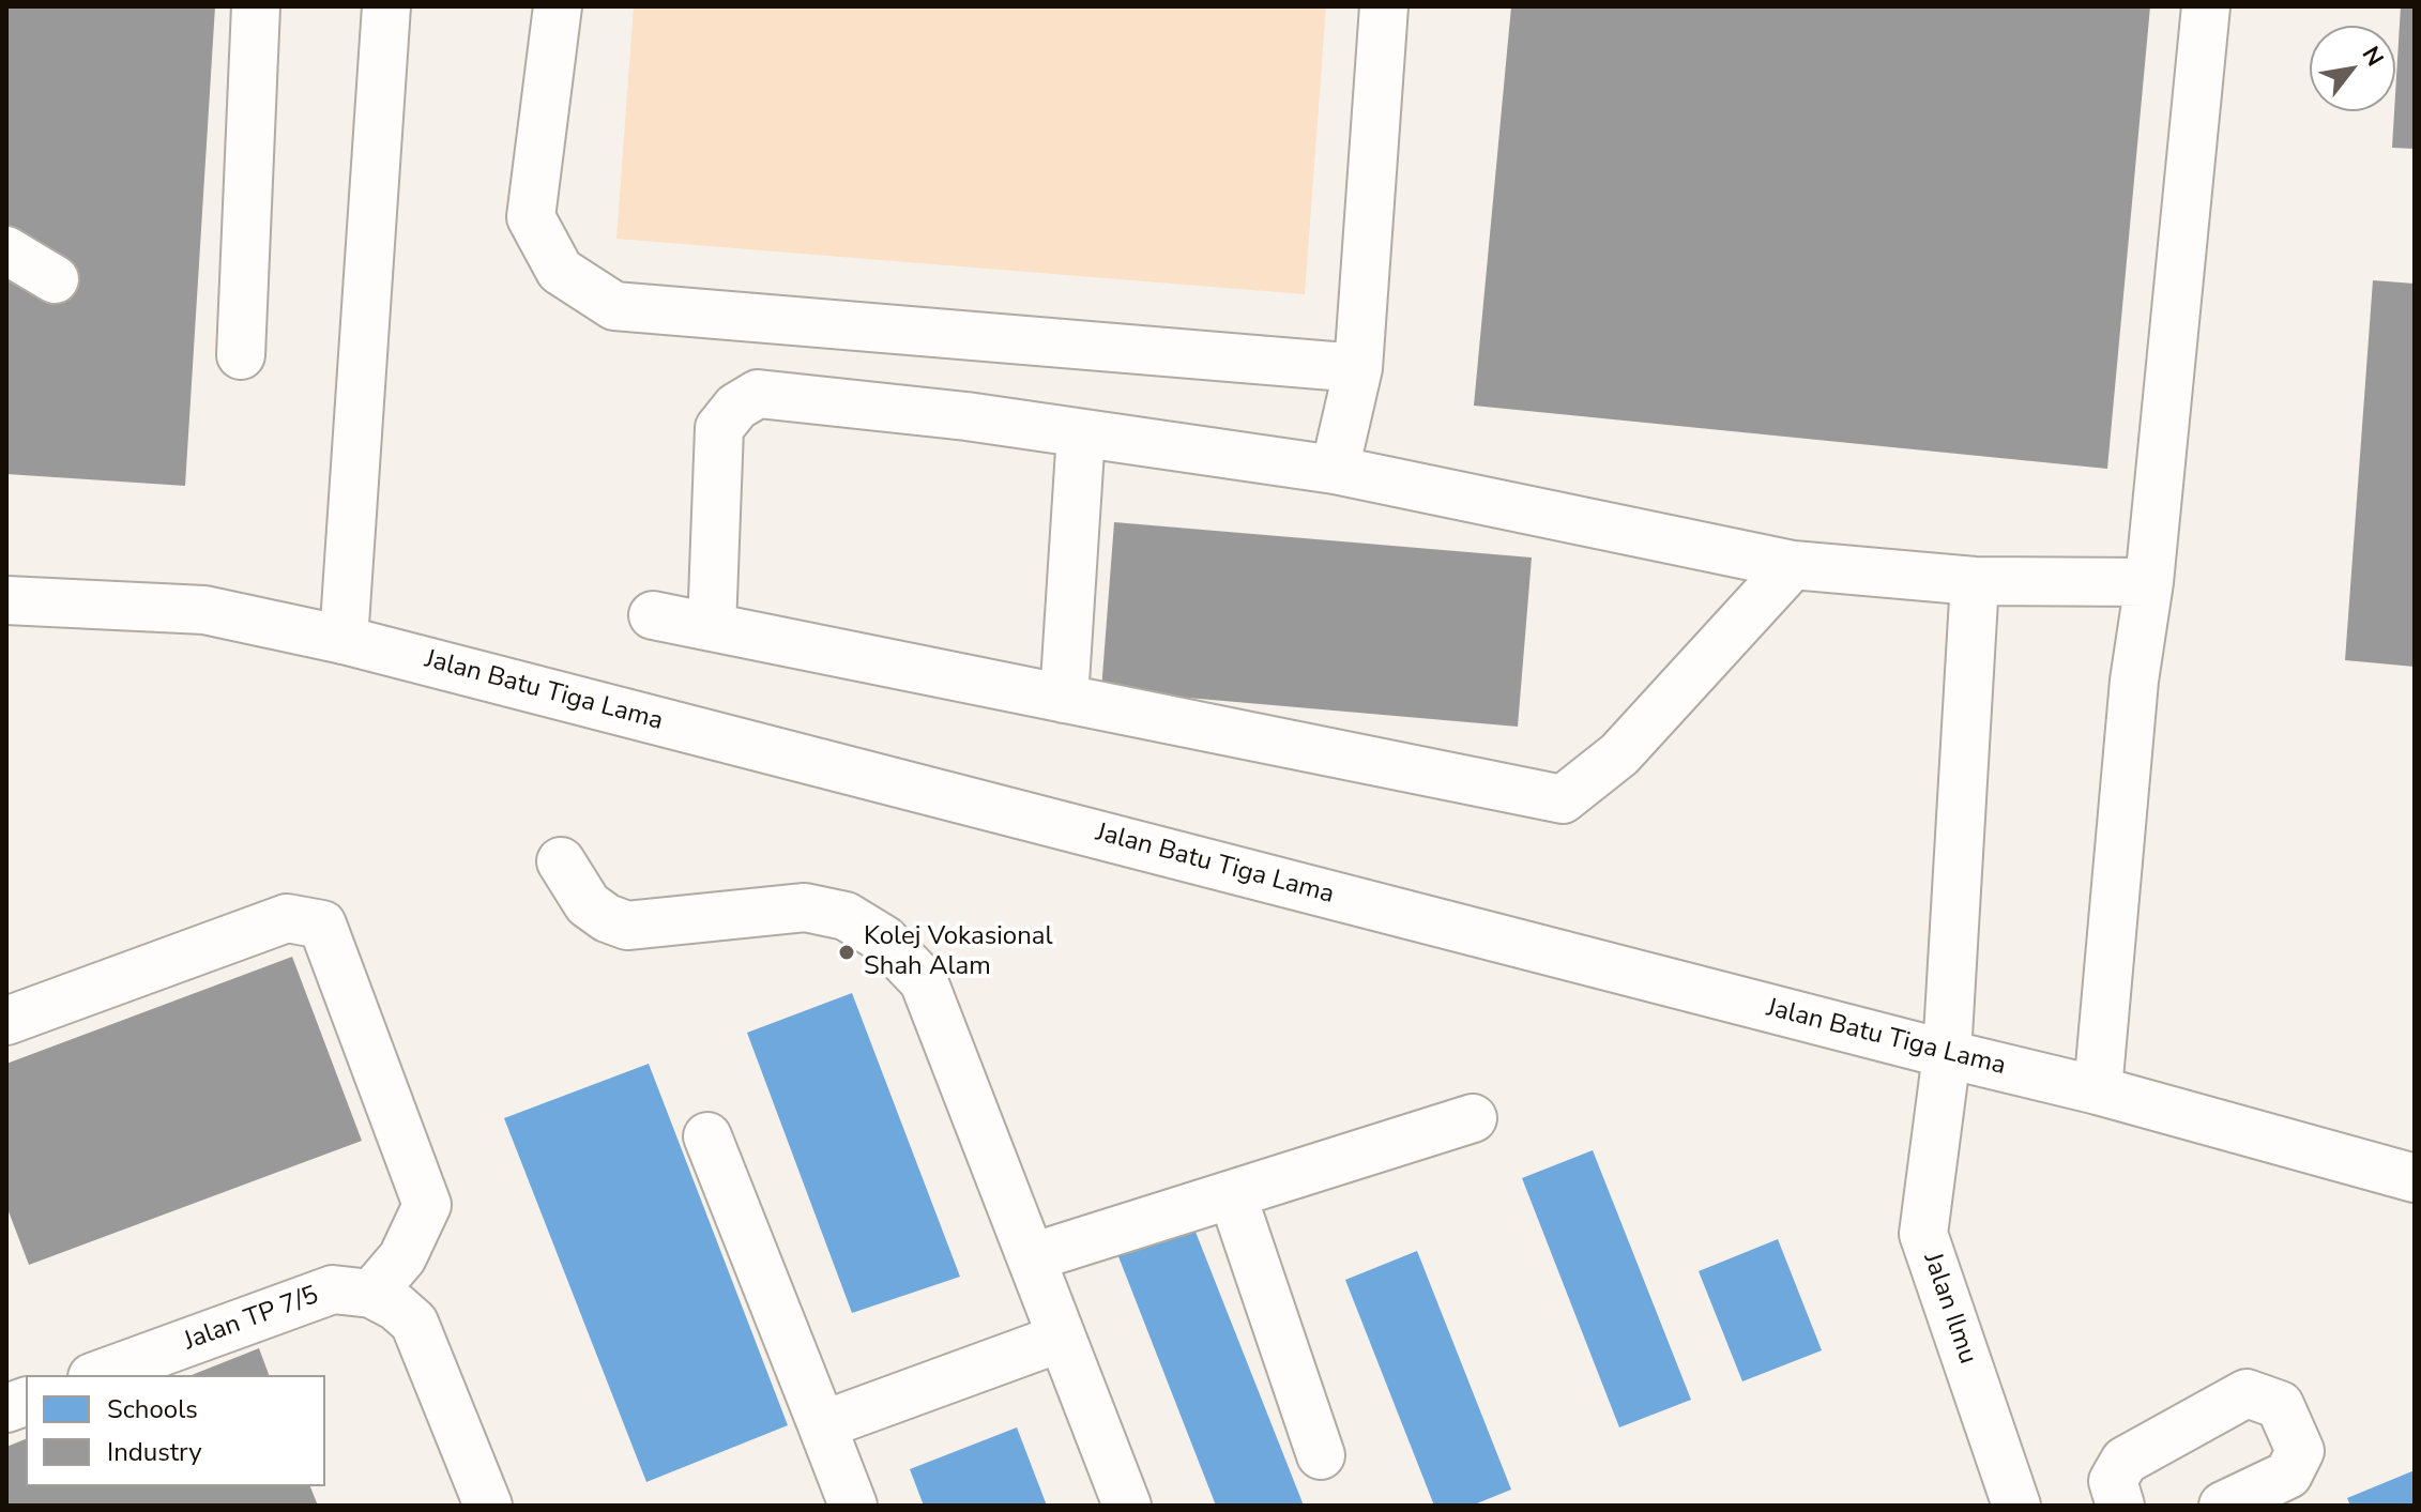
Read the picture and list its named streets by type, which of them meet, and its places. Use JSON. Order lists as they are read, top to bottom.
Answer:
{
  "streets": {
    "main road": ["Jalan Batu Tiga Lama", "Jalan Ilmu", "Jalan TP 7/5"]
  },
  "crossings": [
    ["Jalan Batu Tiga Lama", "Jalan Ilmu"]
  ],
  "places": ["Kolej Vokasional Shah Alam"],
  "legend": ["Schools", "Industry"],
  "north": "top right"
}
